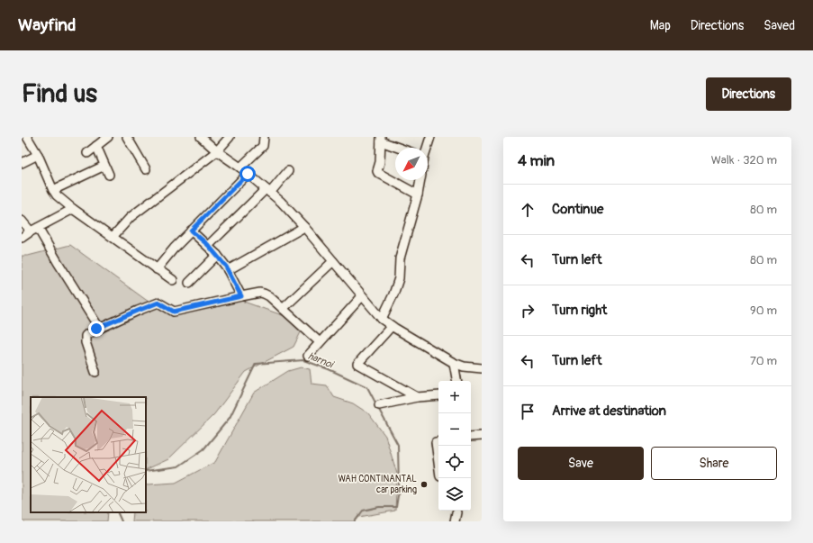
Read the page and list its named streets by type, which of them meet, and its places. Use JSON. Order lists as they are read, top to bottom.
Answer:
{
  "water": ["harnoi"],
  "places": ["WAH CONTINANTAL car parking"],
  "north": "bottom left",
  "page": {
    "header": "Wayfind",
    "nav": ["Map", "Directions", "Saved"],
    "buttons": [
      "Directions",
      ["Save", "Share"]
    ],
    "title": "Find us",
    "heading": ["4 min", "Walk · 320 m"],
    "list": [
      ["Continue", "80 m"],
      ["Turn left", "80 m"],
      ["Turn right", "90 m"],
      ["Turn left", "70 m"],
      "Arrive at destination"
    ],
    "map_buttons": ["+", "−"]
  }
}
